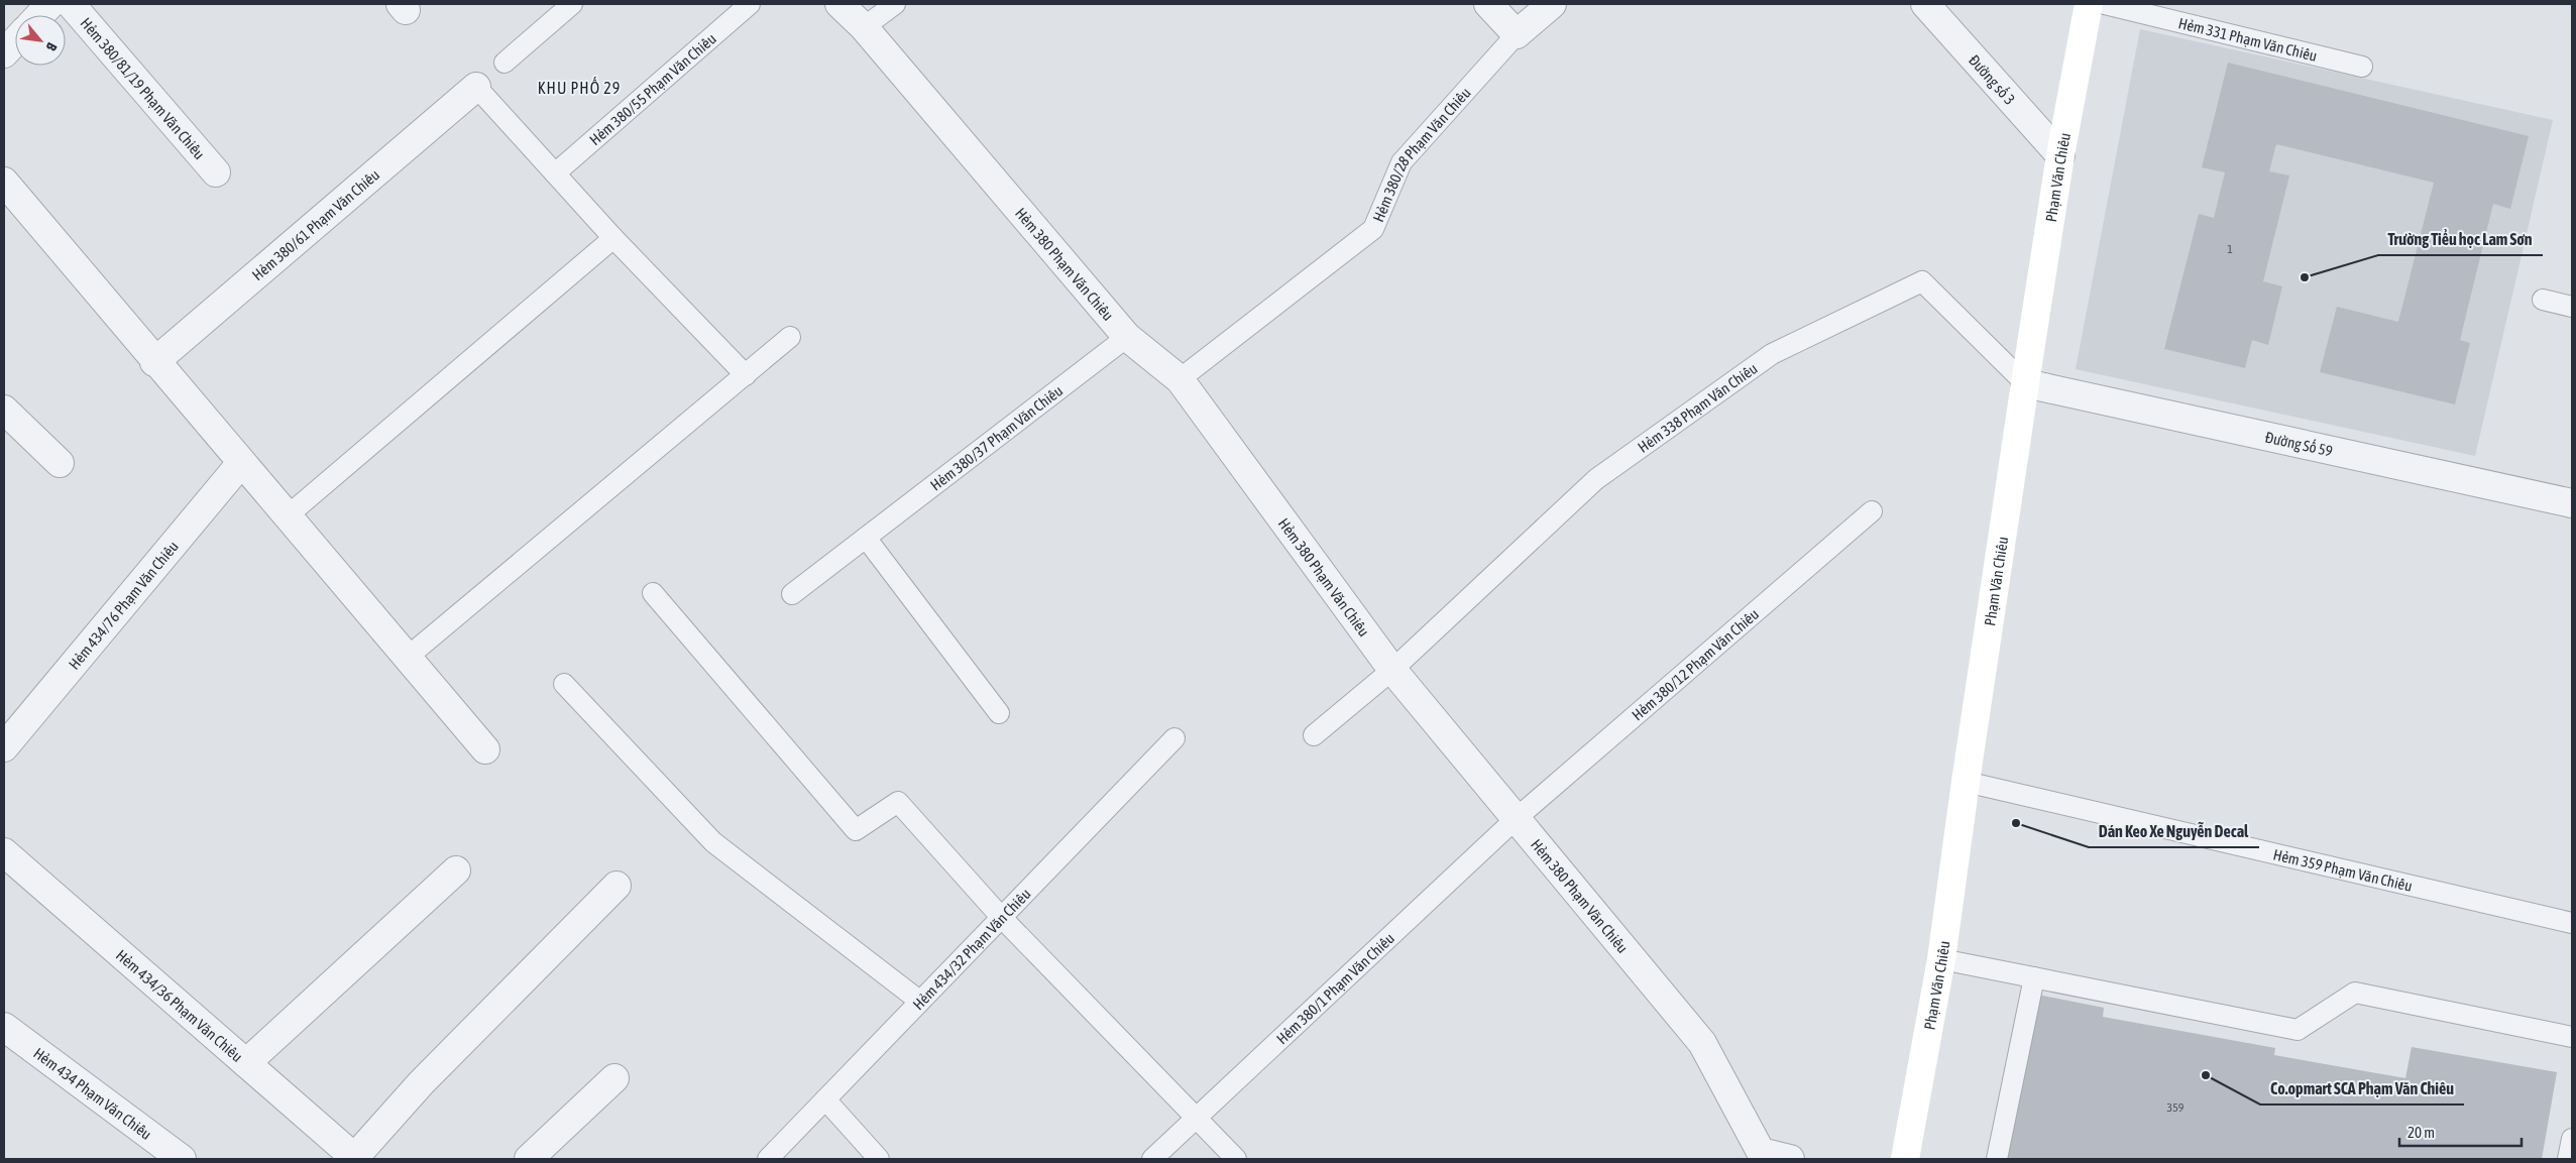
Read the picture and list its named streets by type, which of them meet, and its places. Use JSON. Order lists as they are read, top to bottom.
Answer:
{
  "streets": {
    "main road": ["Phạm Văn Chiêu"],
    "street": [
      "Đường số 3",
      "Hẻm 380/81/19 Phạm Văn Chiêu",
      "Hẻm 380/61 Phạm Văn Chiêu",
      "Hẻm 380 Phạm Văn Chiêu",
      "Đường Số 59",
      "Hẻm 434/76 Phạm Văn Chiêu",
      "Hẻm 434/36 Phạm Văn Chiêu",
      "Hẻm 434 Phạm Văn Chiêu"
    ],
    "lane": [
      "Hẻm 331 Phạm Văn Chiêu",
      "Hẻm 380/55 Phạm Văn Chiêu",
      "Hẻm 380/28 Phạm Văn Chiêu",
      "Hẻm 338 Phạm Văn Chiêu",
      "Hẻm 380/37 Phạm Văn Chiêu",
      "Hẻm 380/12 Phạm Văn Chiêu",
      "Hẻm 359 Phạm Văn Chiêu",
      "Hẻm 434/32 Phạm Văn Chiêu",
      "Hẻm 380/1 Phạm Văn Chiêu"
    ]
  },
  "crossings": [
    ["Đường số 3", "Phạm Văn Chiêu"],
    ["Hẻm 380/28 Phạm Văn Chiêu", "Hẻm 380 Phạm Văn Chiêu"],
    ["Phạm Văn Chiêu", "Hẻm 338 Phạm Văn Chiêu"],
    ["Phạm Văn Chiêu", "Đường Số 59"],
    ["Phạm Văn Chiêu", "Hẻm 359 Phạm Văn Chiêu"],
    ["Hẻm 380 Phạm Văn Chiêu", "Hẻm 338 Phạm Văn Chiêu"],
    ["Hẻm 380 Phạm Văn Chiêu", "Hẻm 380/37 Phạm Văn Chiêu"],
    ["Hẻm 380 Phạm Văn Chiêu", "Hẻm 380/12 Phạm Văn Chiêu"],
    ["Hẻm 380 Phạm Văn Chiêu", "Hẻm 380/1 Phạm Văn Chiêu"],
    ["Hẻm 338 Phạm Văn Chiêu", "Đường Số 59"],
    ["Hẻm 380/12 Phạm Văn Chiêu", "Hẻm 380/1 Phạm Văn Chiêu"]
  ],
  "districts": ["KHU PHỐ 29"],
  "places": ["Trường Tiểu học Lam Sơn", "Dán Keo Xe Nguyễn Decal", "Co.opmart SCA Phạm Văn Chiêu"],
  "house_numbers": ["1", "359"],
  "scale_bar": "20 m",
  "north": "bottom right"
}
